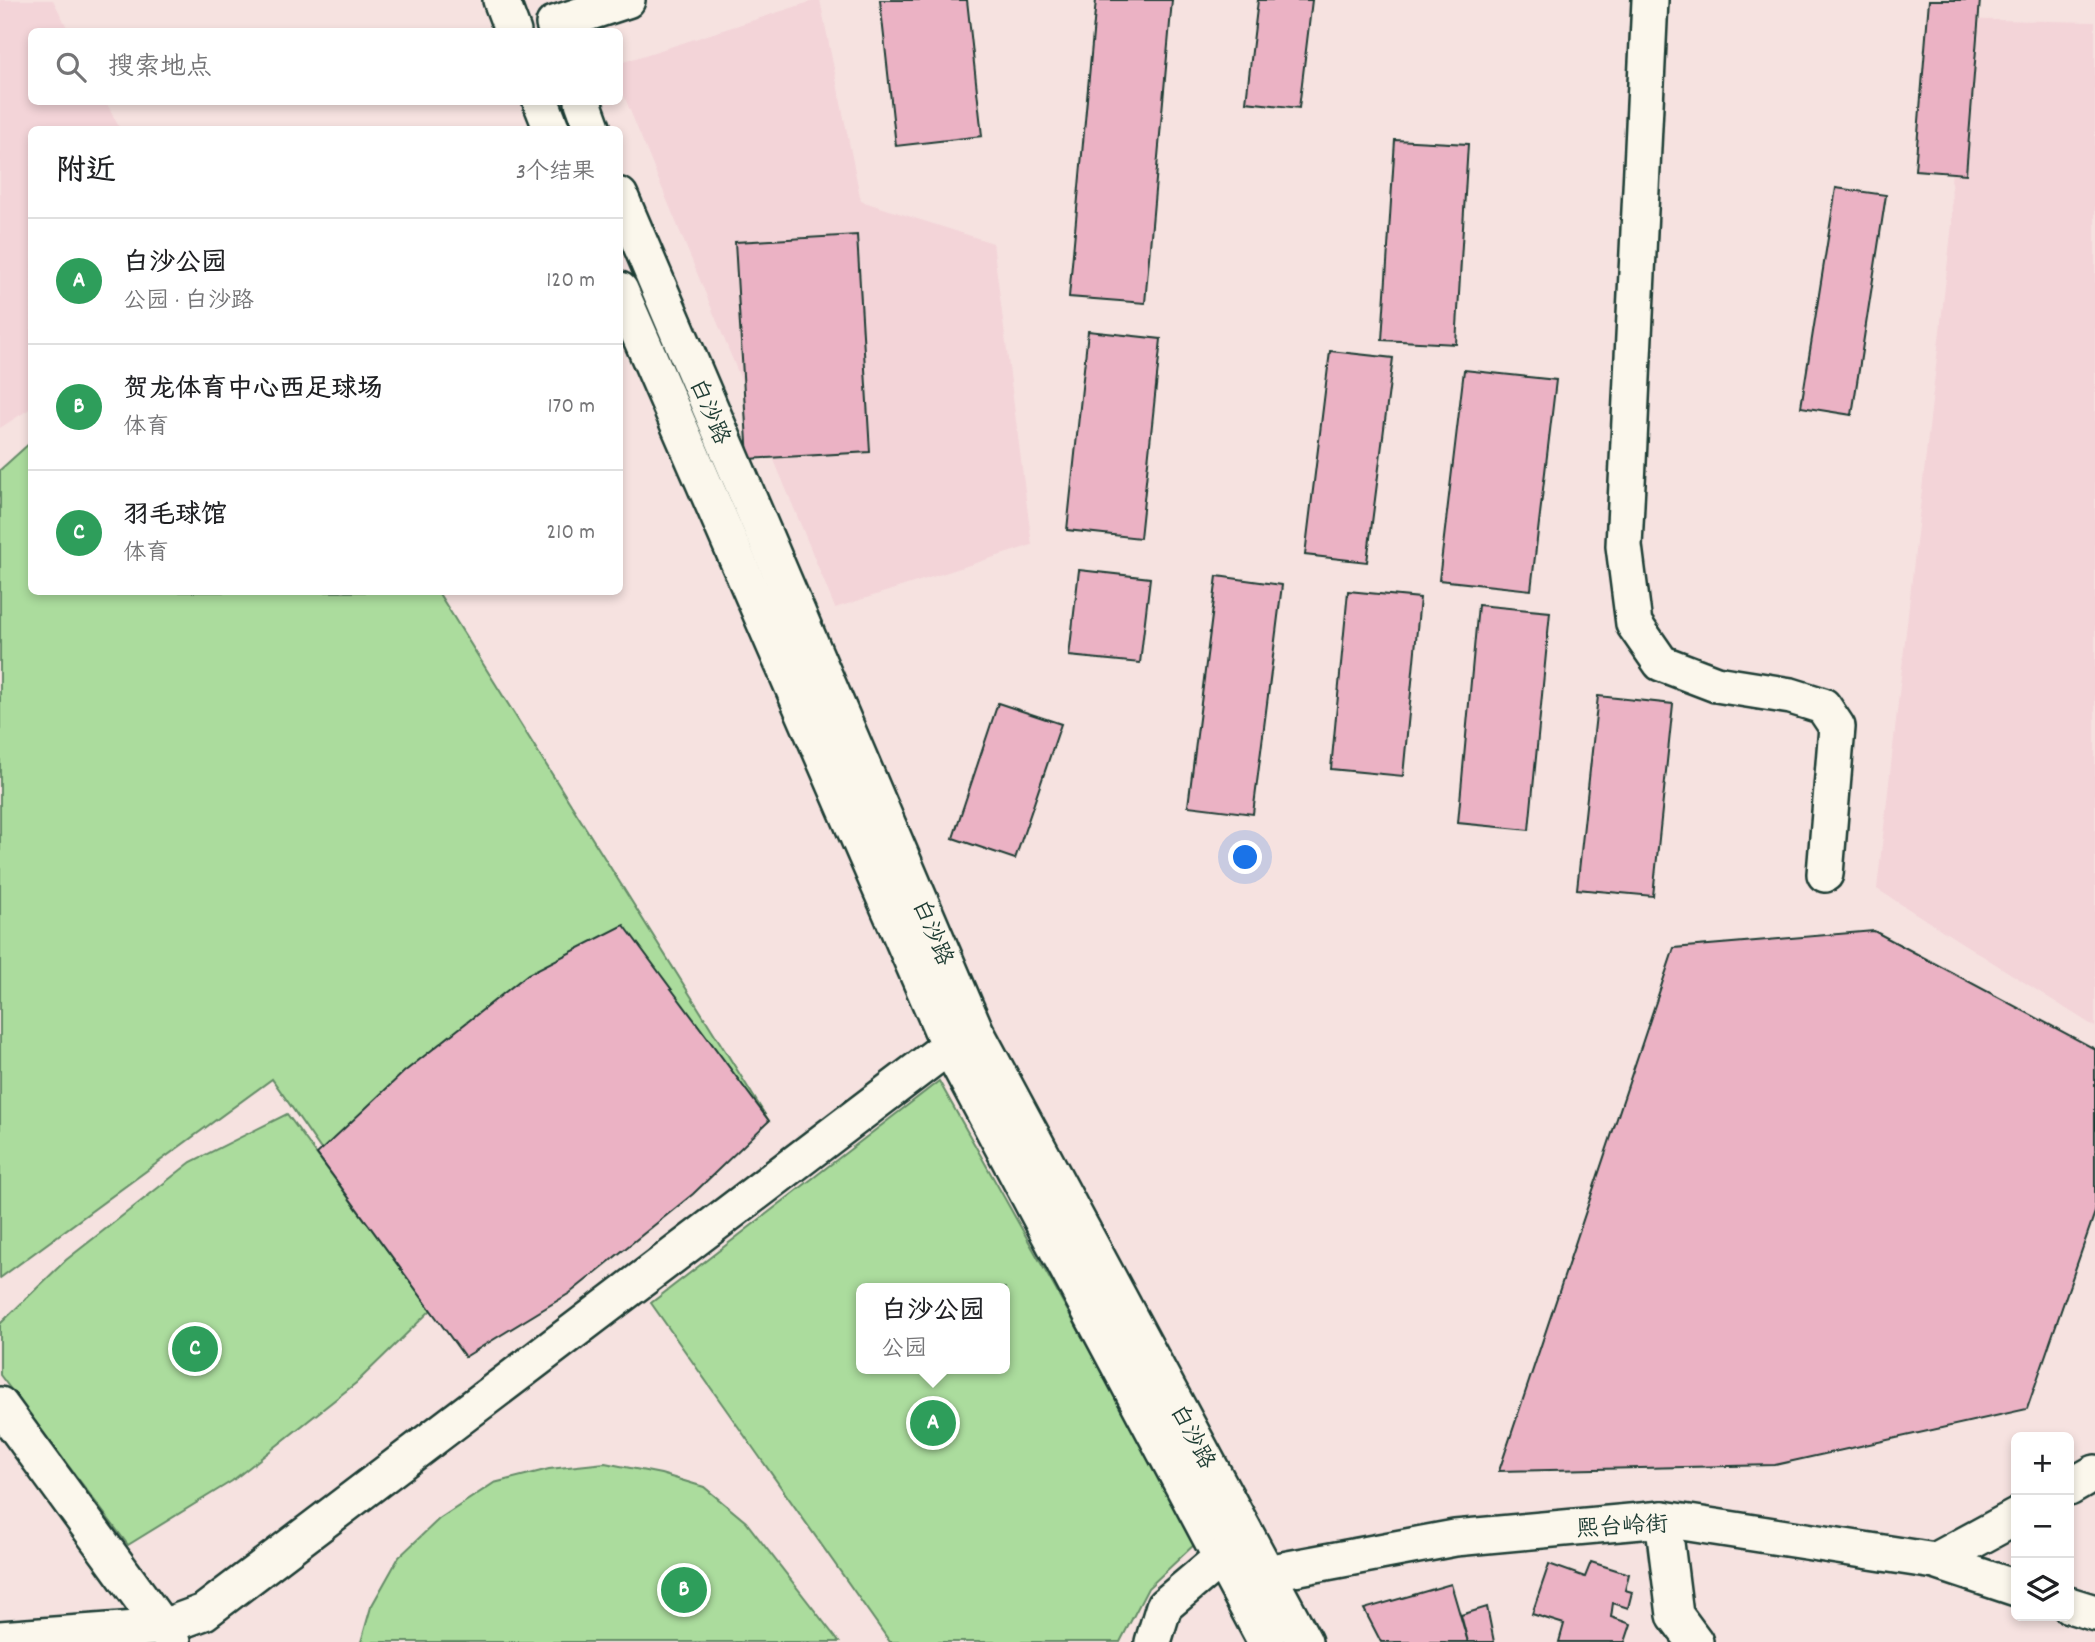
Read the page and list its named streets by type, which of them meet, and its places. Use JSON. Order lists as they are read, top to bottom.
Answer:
{
  "streets": {
    "street": ["白沙路", "熙台岭街"]
  },
  "crossings": [
    ["白沙路", "熙台岭街"]
  ],
  "page": {
    "search": "搜索地点",
    "heading": ["附近", "3个结果"],
    "list": [
      {
        "mark": "A",
        "name": "白沙公园",
        "note": "公园 · 白沙路",
        "value": "120 m"
      },
      {
        "mark": "B",
        "name": "贺龙体育中心西足球场",
        "note": "体育",
        "value": "170 m"
      },
      {
        "mark": "C",
        "name": "羽毛球馆",
        "note": "体育",
        "value": "210 m"
      }
    ],
    "popup": ["白沙公园", "公园"],
    "pins": ["C", "A", "B"],
    "map_buttons": ["+", "−"]
  }
}
